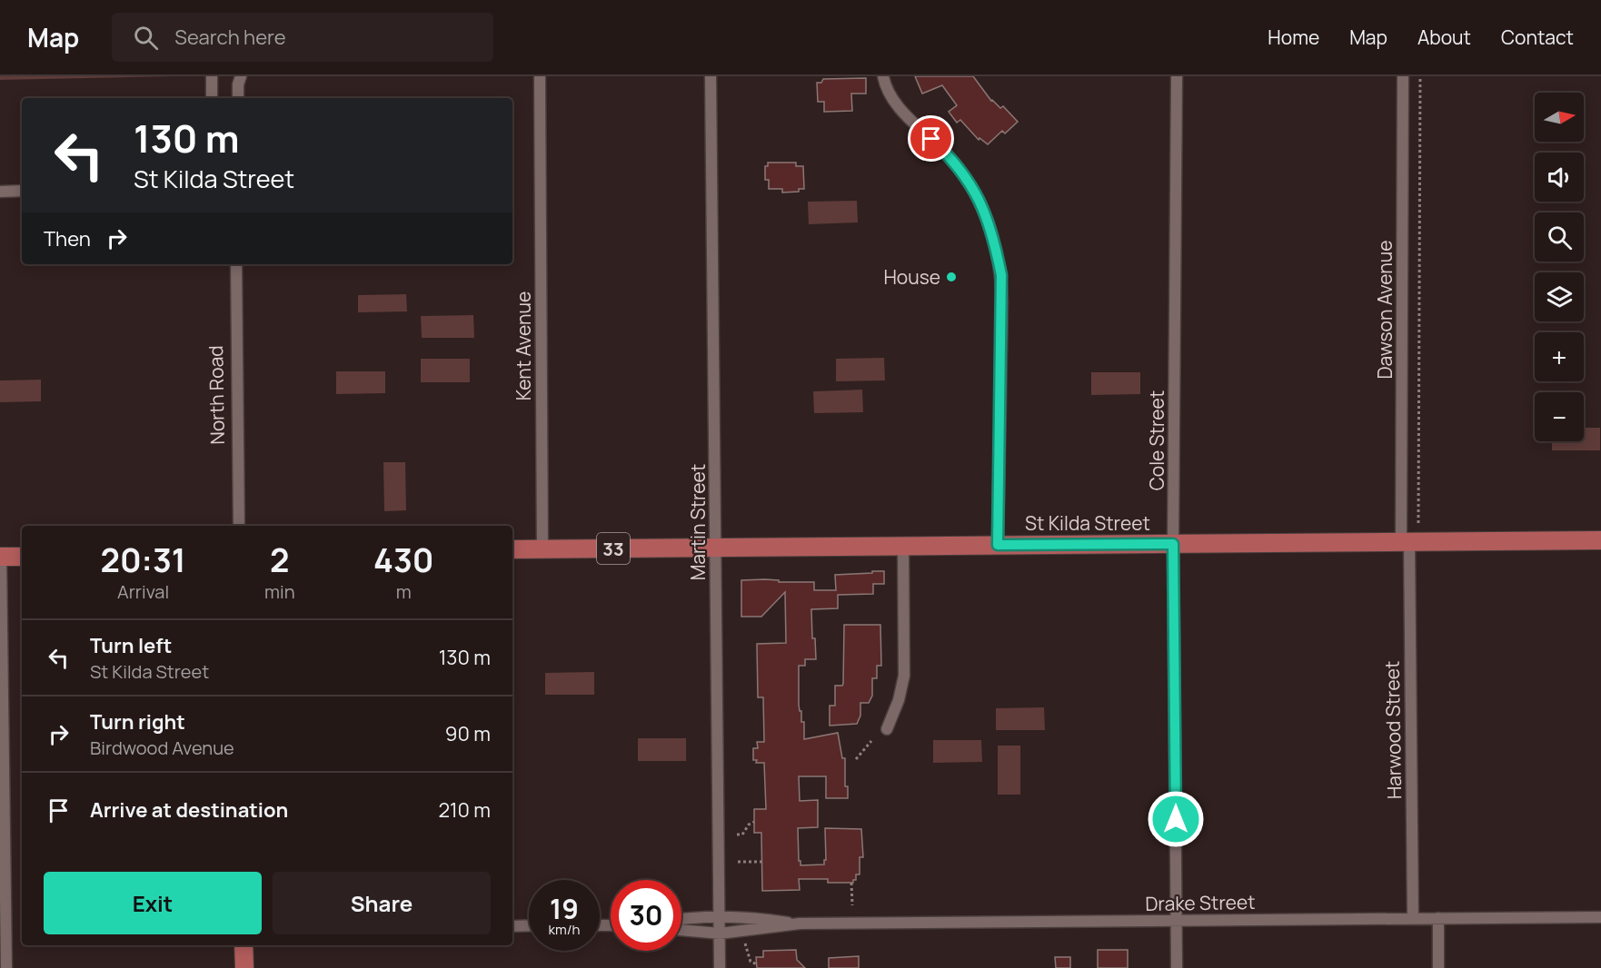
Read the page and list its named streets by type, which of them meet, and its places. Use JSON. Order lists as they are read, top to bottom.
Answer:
{
  "streets": {
    "main road": ["St Kilda Street", "33"],
    "street": [
      "Dawson Avenue",
      "Kent Avenue",
      "North Road",
      "Cole Street",
      "Martin Street",
      "Harwood Street",
      "Drake Street"
    ]
  },
  "crossings": [
    ["Dawson Avenue", "St Kilda Street"],
    ["Dawson Avenue", "Harwood Street"],
    ["Kent Avenue", "St Kilda Street"],
    ["Cole Street", "St Kilda Street"],
    ["Cole Street", "Drake Street"],
    ["Martin Street", "St Kilda Street"],
    ["Martin Street", "Drake Street"],
    ["St Kilda Street", "Harwood Street"],
    ["Harwood Street", "Drake Street"]
  ],
  "places": ["House"],
  "north": "right",
  "page": {
    "header": "Map",
    "search": "Search here",
    "nav": [
      "Home",
      "Map",
      "About",
      "Contact"
    ],
    "map_buttons": ["+", "−"],
    "turn": ["130 m", "St Kilda Street"],
    "then": "Then",
    "eta": [
      "20:31",
      "Arrival",
      "2",
      "min",
      "430",
      "m"
    ],
    "list": [
      {
        "name": "Turn left",
        "note": "St Kilda Street",
        "value": "130 m"
      },
      {
        "name": "Turn right",
        "note": "Birdwood Avenue",
        "value": "90 m"
      },
      {
        "name": "Arrive at destination",
        "value": "210 m"
      }
    ],
    "buttons": ["Exit", "Share"],
    "speed": "19 km/h",
    "limit": "30"
  }
}
